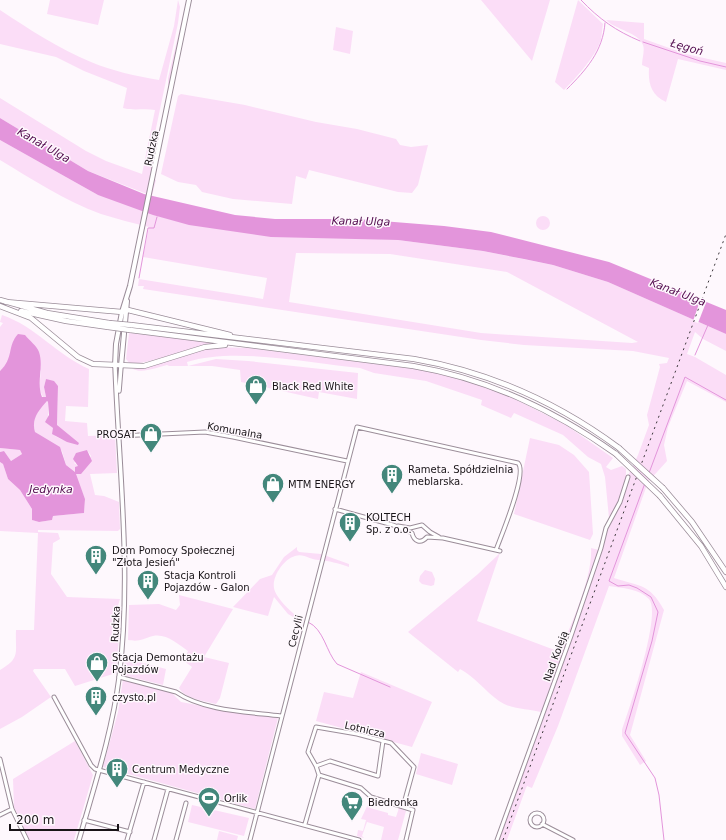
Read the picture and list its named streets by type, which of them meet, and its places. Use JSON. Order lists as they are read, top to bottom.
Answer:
{
  "streets": {
    "main road": ["Rudzka"],
    "street": [
      "Komunalna",
      "Cecylii",
      "Nad Koleją",
      "Lotnicza"
    ]
  },
  "crossings": [
    ["Rudzka", "Komunalna"],
    ["Komunalna", "Cecylii"]
  ],
  "water": ["Łęgoń", "Kanał Ulga", "Jedynka"],
  "places": {
    "shop": [
      "Black Red White",
      "PROSAT",
      "MTM ENERGY",
      "Stacja Demontażu Pojazdów"
    ],
    "building": [
      "Rameta. Spółdzielnia meblarska.",
      "KOLTECH Sp. z o.o.",
      "Dom Pomocy Społecznej \"Złota Jesień\"",
      "Stacja Kontroli Pojazdów - Galon",
      "czysto.pl",
      "Centrum Medyczne"
    ],
    "sports": ["Orlik"],
    "supermarket": ["Biedronka"]
  },
  "scale_bar": "200 m"
}
